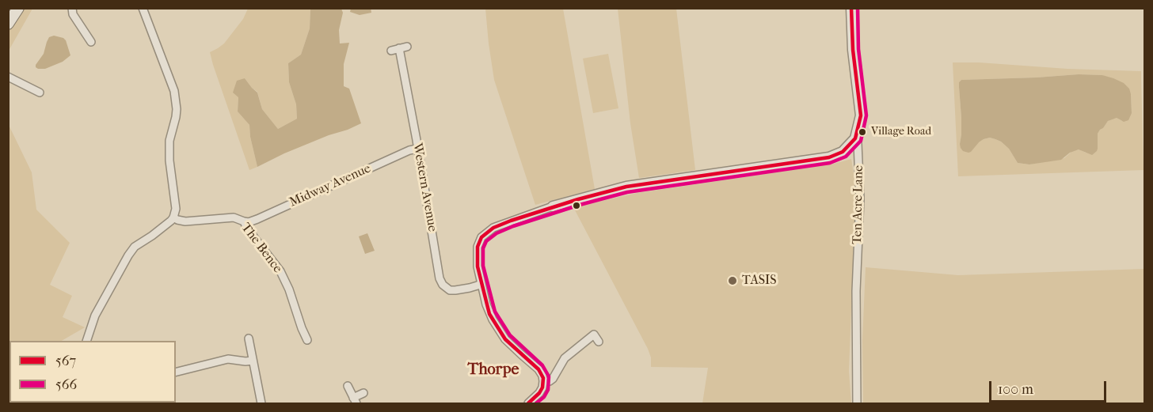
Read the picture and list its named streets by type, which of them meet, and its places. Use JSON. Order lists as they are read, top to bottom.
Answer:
{
  "streets": {
    "street": [
      "Midway Avenue",
      "Western Avenue",
      "Ten Acre Lane",
      "The Bence"
    ]
  },
  "crossings": [
    ["Midway Avenue", "Western Avenue"],
    ["Midway Avenue", "The Bence"]
  ],
  "districts": ["Thorpe"],
  "places": ["Village Road", "TASIS"],
  "lines": ["transit line 567", "transit line 566"],
  "legend": ["567", "566"],
  "scale_bar": "100 m"
}
